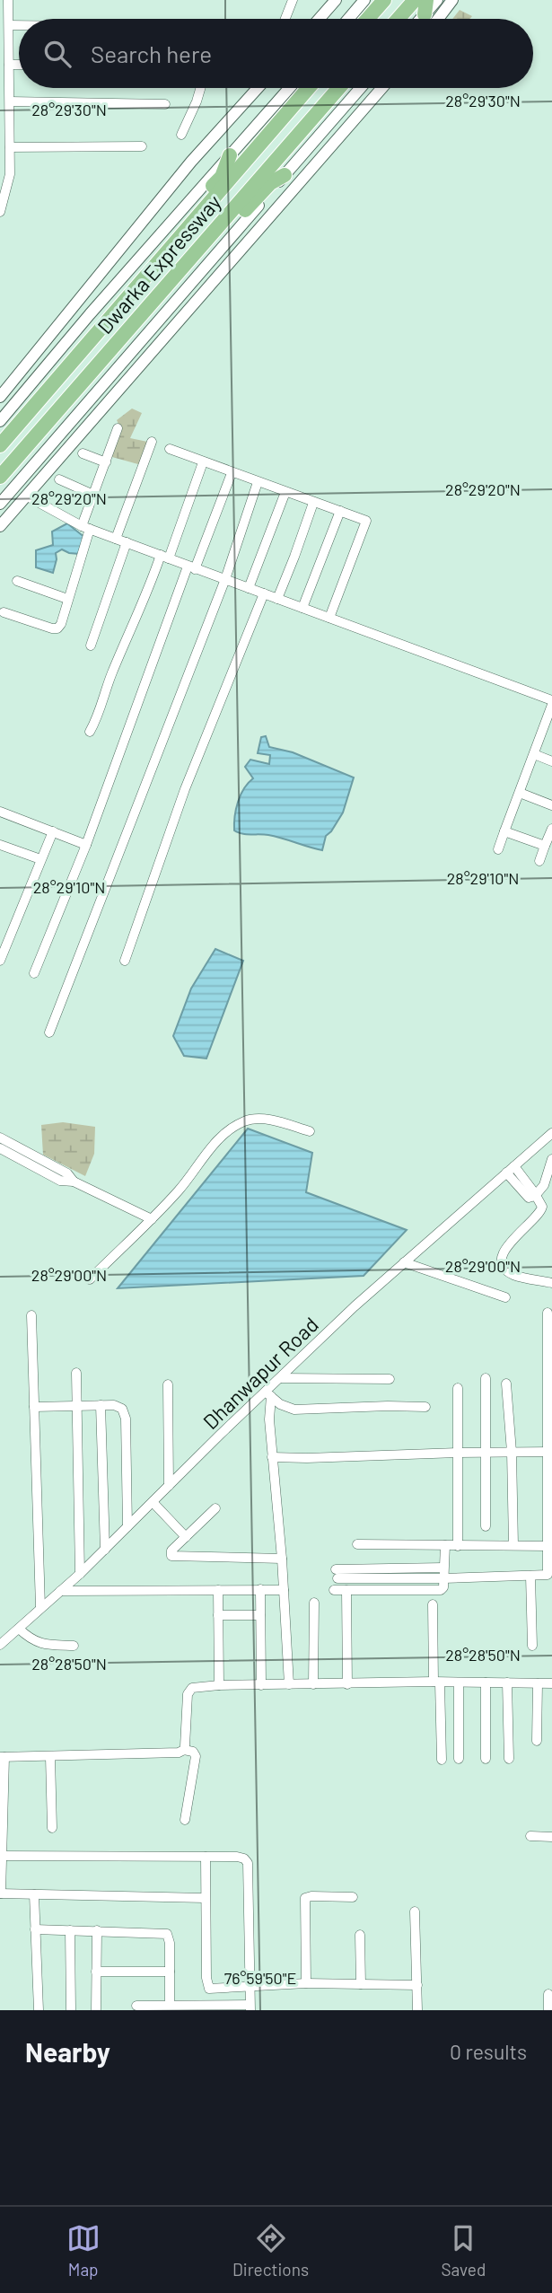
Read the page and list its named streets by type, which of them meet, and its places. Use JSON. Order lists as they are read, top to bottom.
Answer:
{
  "streets": {
    "highway": ["Dwarka Expressway"],
    "street": ["Dhanwapur Road"]
  },
  "page": {
    "search": "Search here",
    "heading": ["Nearby", "0 results"],
    "nav": ["Map", "Directions", "Saved"]
  },
  "coordinates": [
    "28°29'30\"N",
    "28°29'20\"N",
    "28°29'10\"N",
    "28°29'00\"N",
    "28°28'50\"N",
    "76°59'50\"E"
  ]
}
